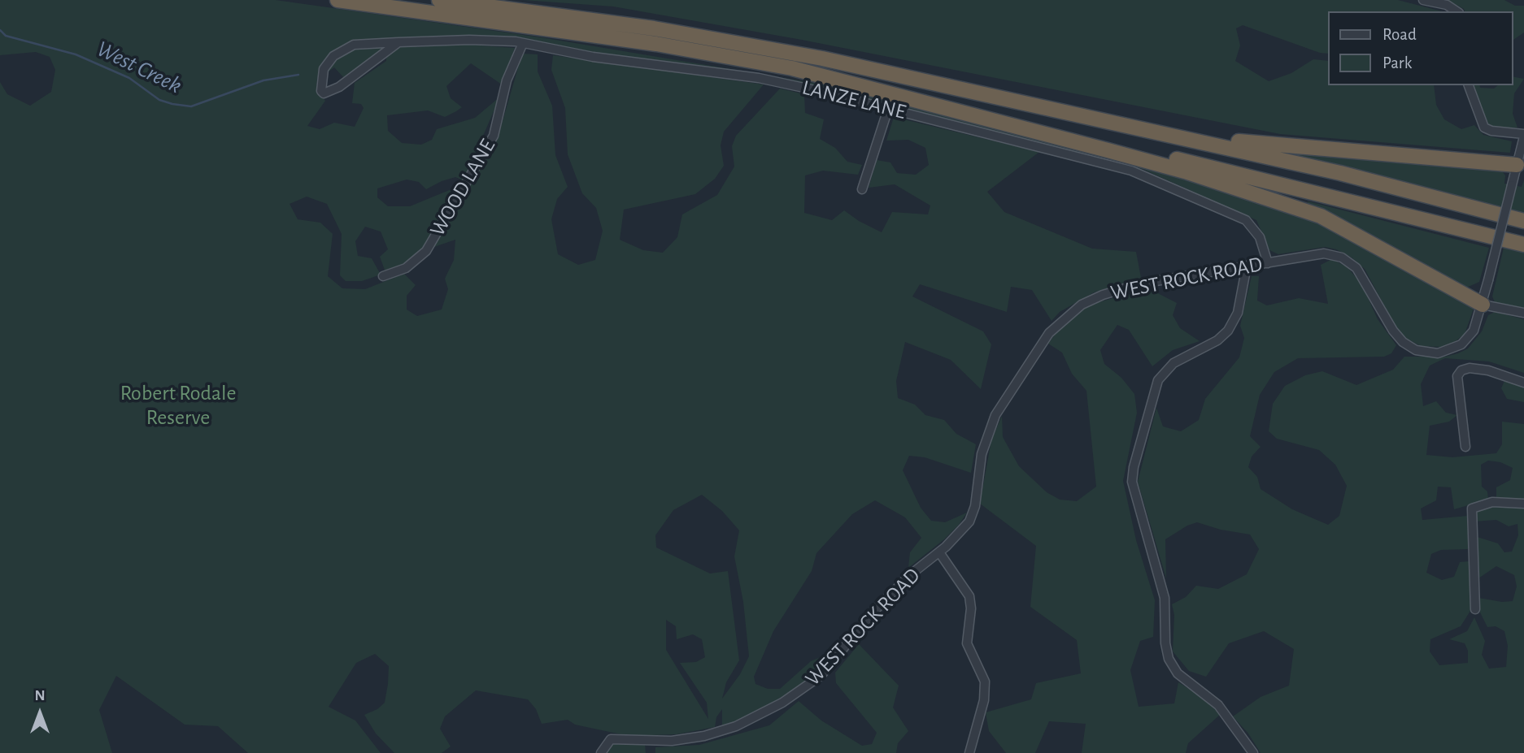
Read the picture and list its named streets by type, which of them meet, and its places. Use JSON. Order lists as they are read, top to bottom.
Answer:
{
  "streets": {
    "street": ["LANZE LANE", "WOOD LANE", "WEST ROCK ROAD"]
  },
  "crossings": [
    ["LANZE LANE", "WOOD LANE"],
    ["LANZE LANE", "WEST ROCK ROAD"]
  ],
  "water": ["West Creek"],
  "parks": ["Robert Rodale Reserve"],
  "legend": ["Road", "Park"],
  "north": "top"
}
